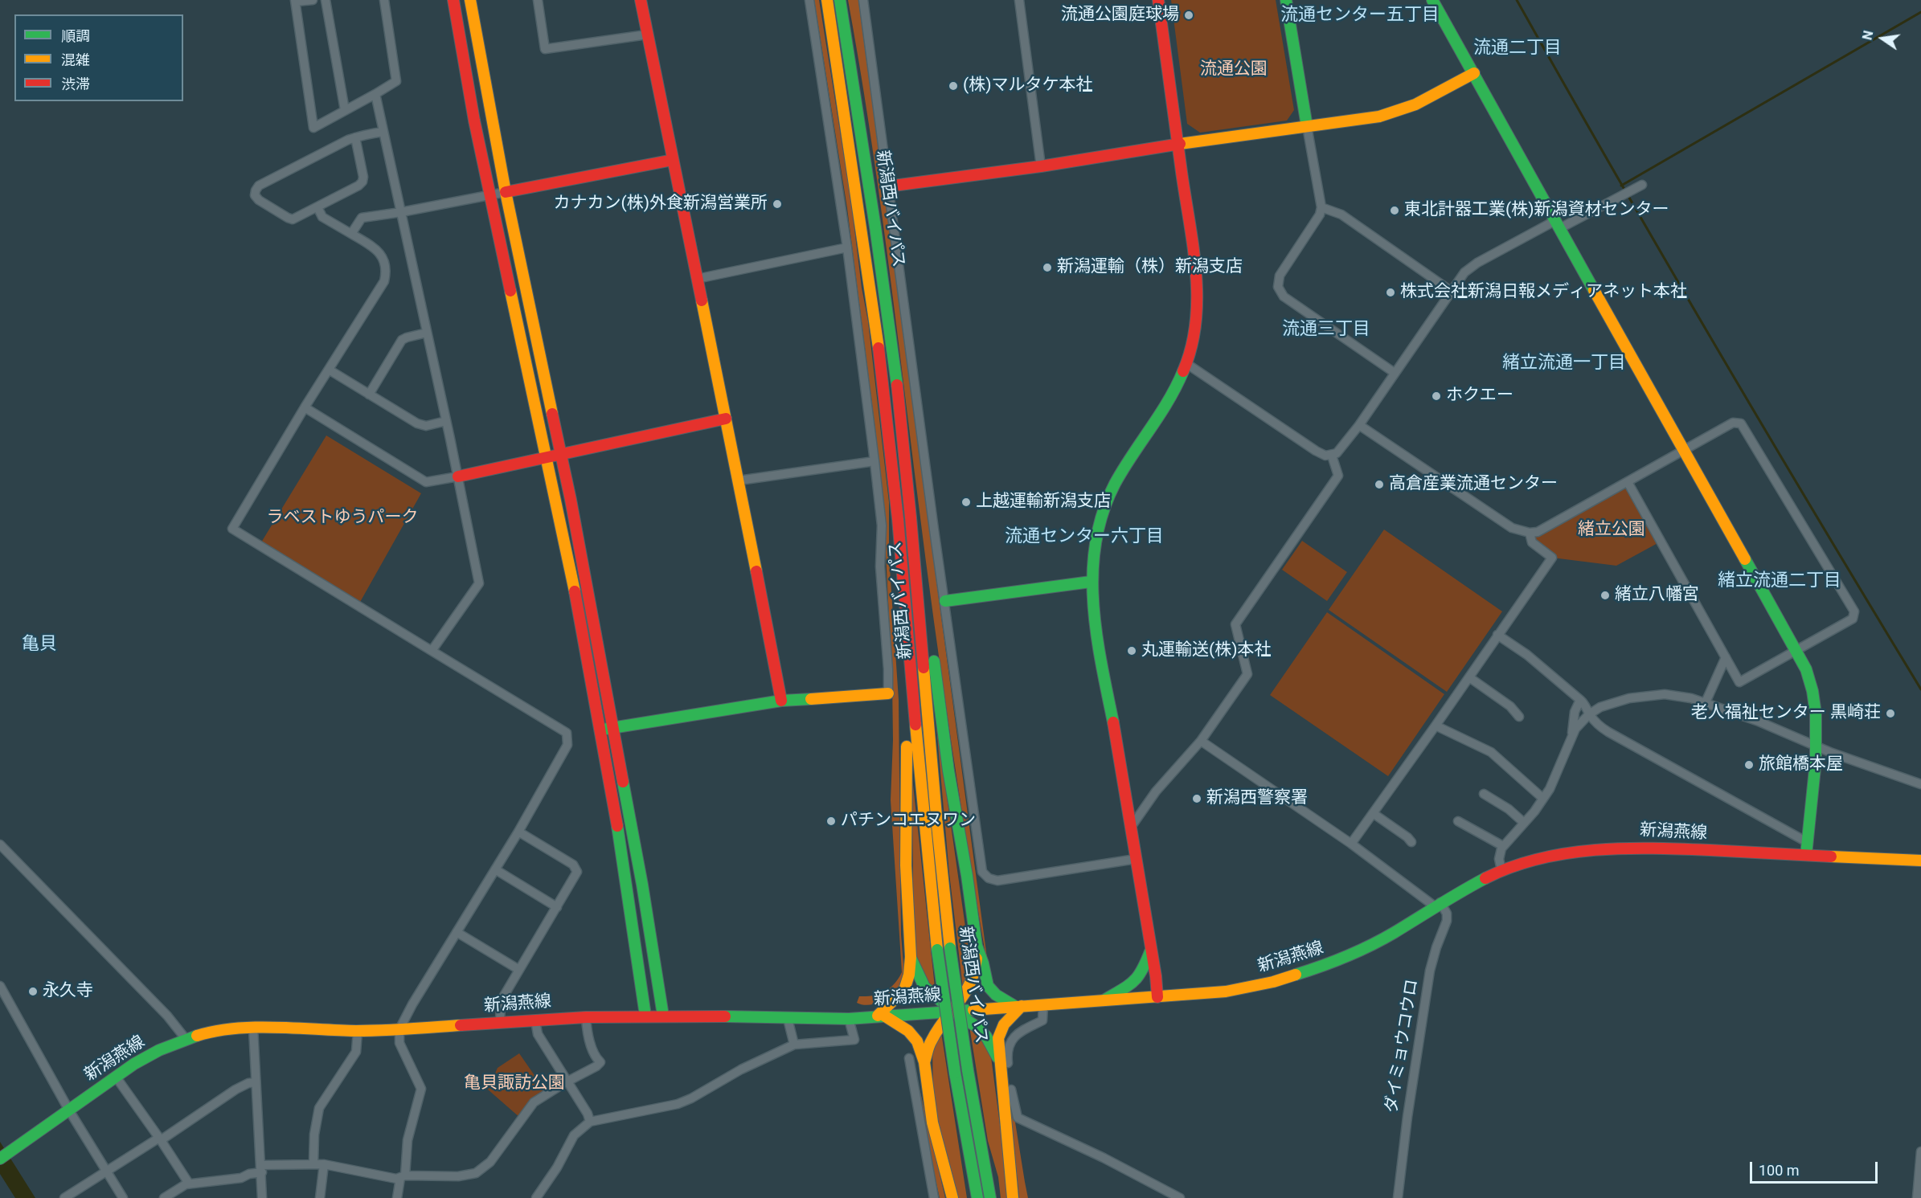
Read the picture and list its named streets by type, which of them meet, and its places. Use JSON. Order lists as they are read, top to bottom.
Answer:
{
  "streets": {
    "main road": ["新潟西バイパス", "新潟燕線"],
    "street": ["ダイミョウコウロ"]
  },
  "crossings": [
    ["新潟燕線", "ダイミョウコウロ"]
  ],
  "districts": [
    "流通センター五丁目",
    "流通二丁目",
    "流通三丁目",
    "緒立流通一丁目",
    "流通センター六丁目",
    "緒立流通二丁目",
    "亀貝"
  ],
  "parks": [
    "流通公園",
    "ラベストゆうパーク",
    "緒立公園",
    "亀貝諏訪公園"
  ],
  "places": [
    "流通公園庭球場",
    "(株)マルタケ本社",
    "カナカン(株)外食新潟営業所",
    "東北計器工業(株)新潟資材センター",
    "新潟運輸（株）新潟支店",
    "株式会社新潟日報メディアネット本社",
    "ホクエー",
    "高倉産業流通センター",
    "上越運輸新潟支店",
    "緒立八幡宮",
    "丸運輸送(株)本社",
    "老人福祉センター 黒崎荘",
    "旅館橋本屋",
    "新潟西警察署",
    "パチンコエヌワン",
    "永久寺"
  ],
  "legend": ["順調", "混雑", "渋滞"],
  "scale_bar": "100 m",
  "north": "left"
}
